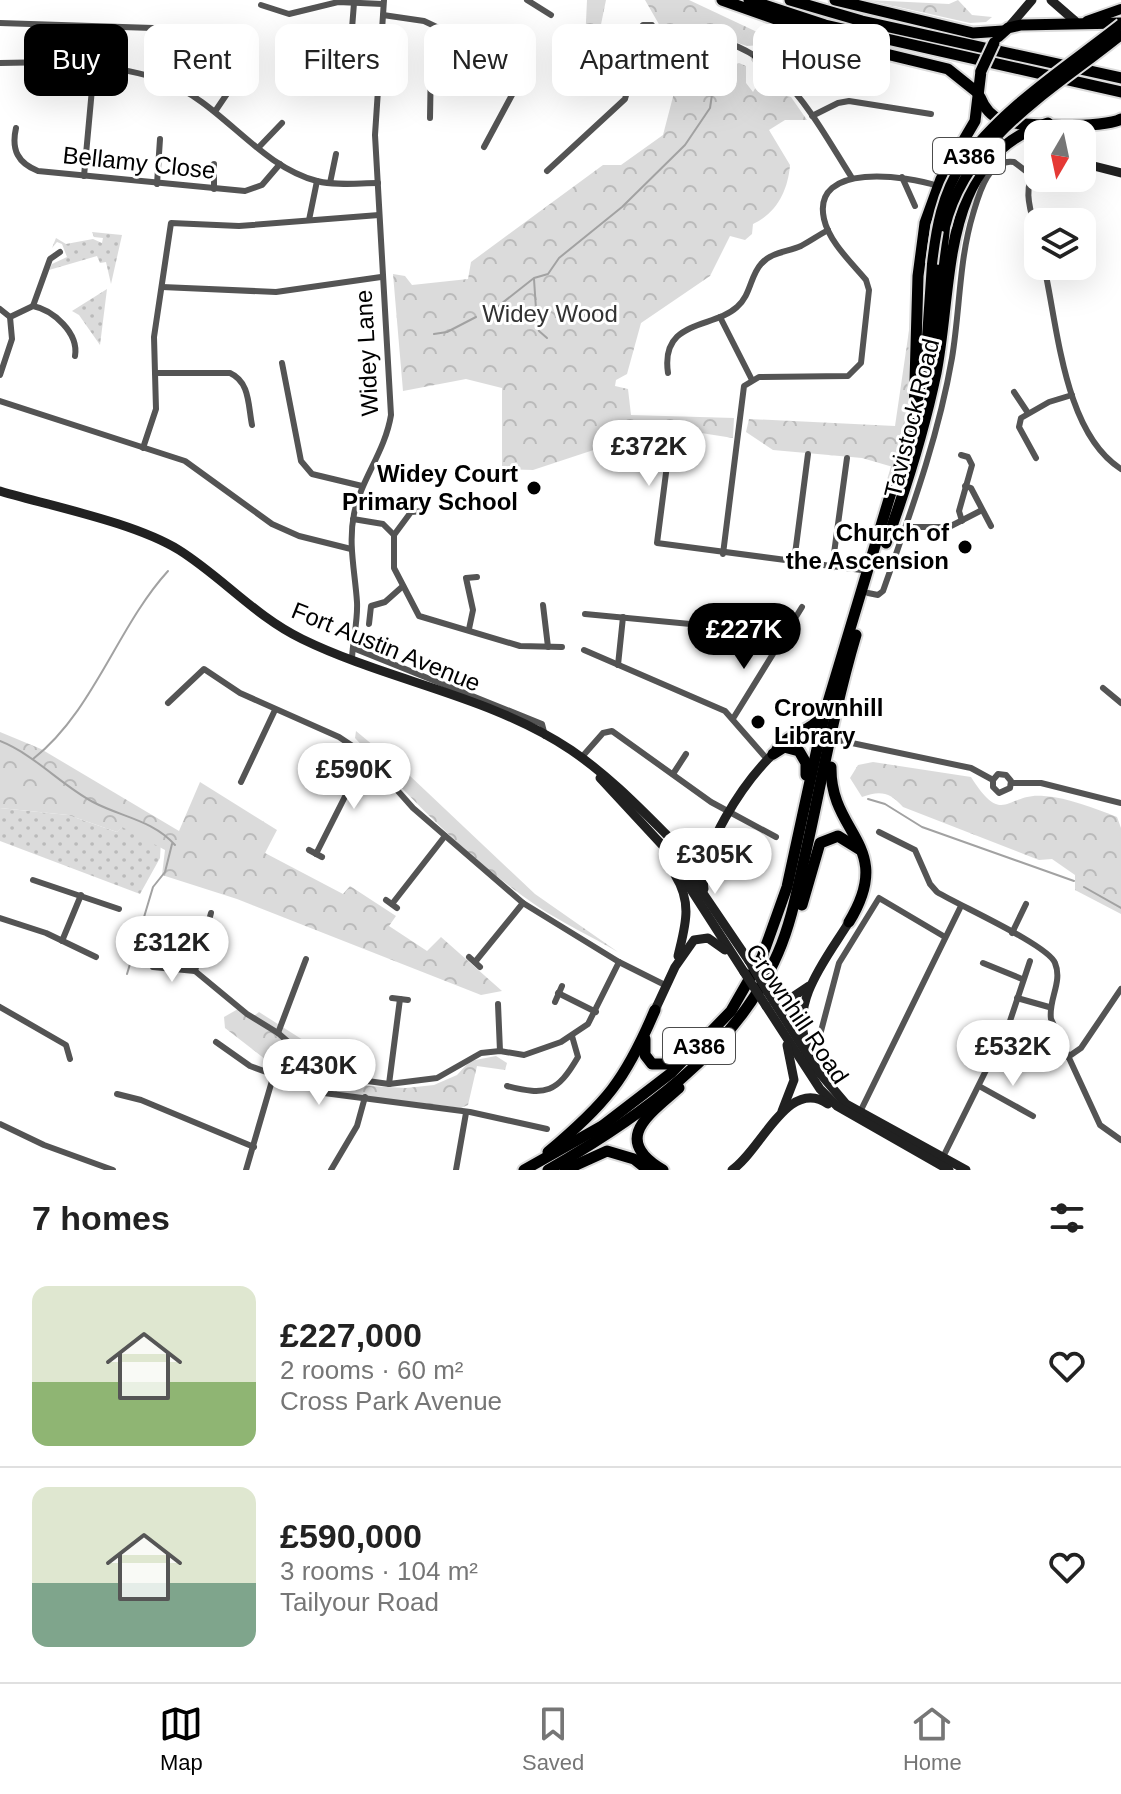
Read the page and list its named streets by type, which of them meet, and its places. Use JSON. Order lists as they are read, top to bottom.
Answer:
{
  "streets": {
    "highway": ["A386", "Tavistock Road"],
    "main road": ["Fort Austin Avenue", "Crownhill Road"],
    "street": ["Bellamy Close", "Widey Lane"]
  },
  "crossings": [
    ["A386", "Tavistock Road"],
    ["Widey Lane", "Fort Austin Avenue"],
    ["Fort Austin Avenue", "Crownhill Road"]
  ],
  "parks": ["Widey Wood"],
  "places": ["Widey Court Primary School", "Church of the Ascension", "Crownhill Library"],
  "north": "bottom",
  "page": {
    "chip": [
      "Buy",
      "Rent",
      "Filters",
      "New",
      "Apartment",
      "House"
    ],
    "price": [
      "£372K",
      "£227K",
      "£590K",
      "£305K",
      "£312K",
      "£532K",
      "£430K"
    ],
    "heading": "7 homes",
    "list": [
      {
        "name": "£227,000",
        "note": "2 rooms · 60 m² · Cross Park Avenue"
      },
      {
        "name": "£590,000",
        "note": "3 rooms · 104 m² · Tailyour Road"
      }
    ],
    "tabs": ["Map", "Saved", "Home"]
  }
}
